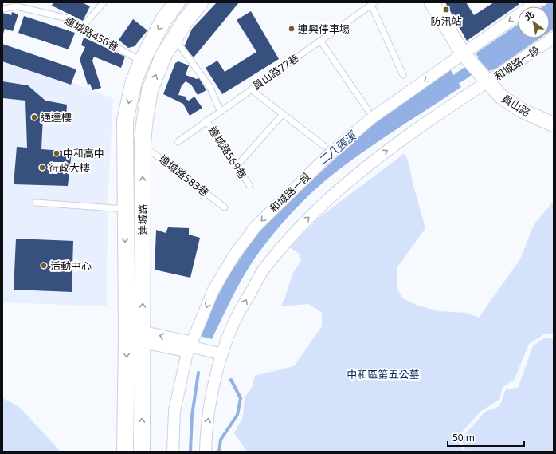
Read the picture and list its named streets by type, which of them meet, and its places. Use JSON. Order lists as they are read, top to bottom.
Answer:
{
  "streets": {
    "main road": ["連城路"],
    "street": ["和城路一段", "員山路"],
    "lane": [
      "連城路456巷",
      "員山路77巷",
      "連城路569巷",
      "連城路583巷"
    ]
  },
  "crossings": [
    ["連城路456巷", "連城路"],
    ["和城路一段", "員山路"],
    ["員山路77巷", "連城路569巷"],
    ["連城路569巷", "連城路"],
    ["連城路583巷", "連城路"]
  ],
  "water": ["二八張溪"],
  "parks": ["中和區第五公墓"],
  "places": {
    "transit": ["防汛站"],
    "other": [
      "連興停車場",
      "通達樓",
      "中和高中",
      "行政大樓",
      "活動中心"
    ]
  },
  "scale_bar": "50 m",
  "north": "top left"
}
